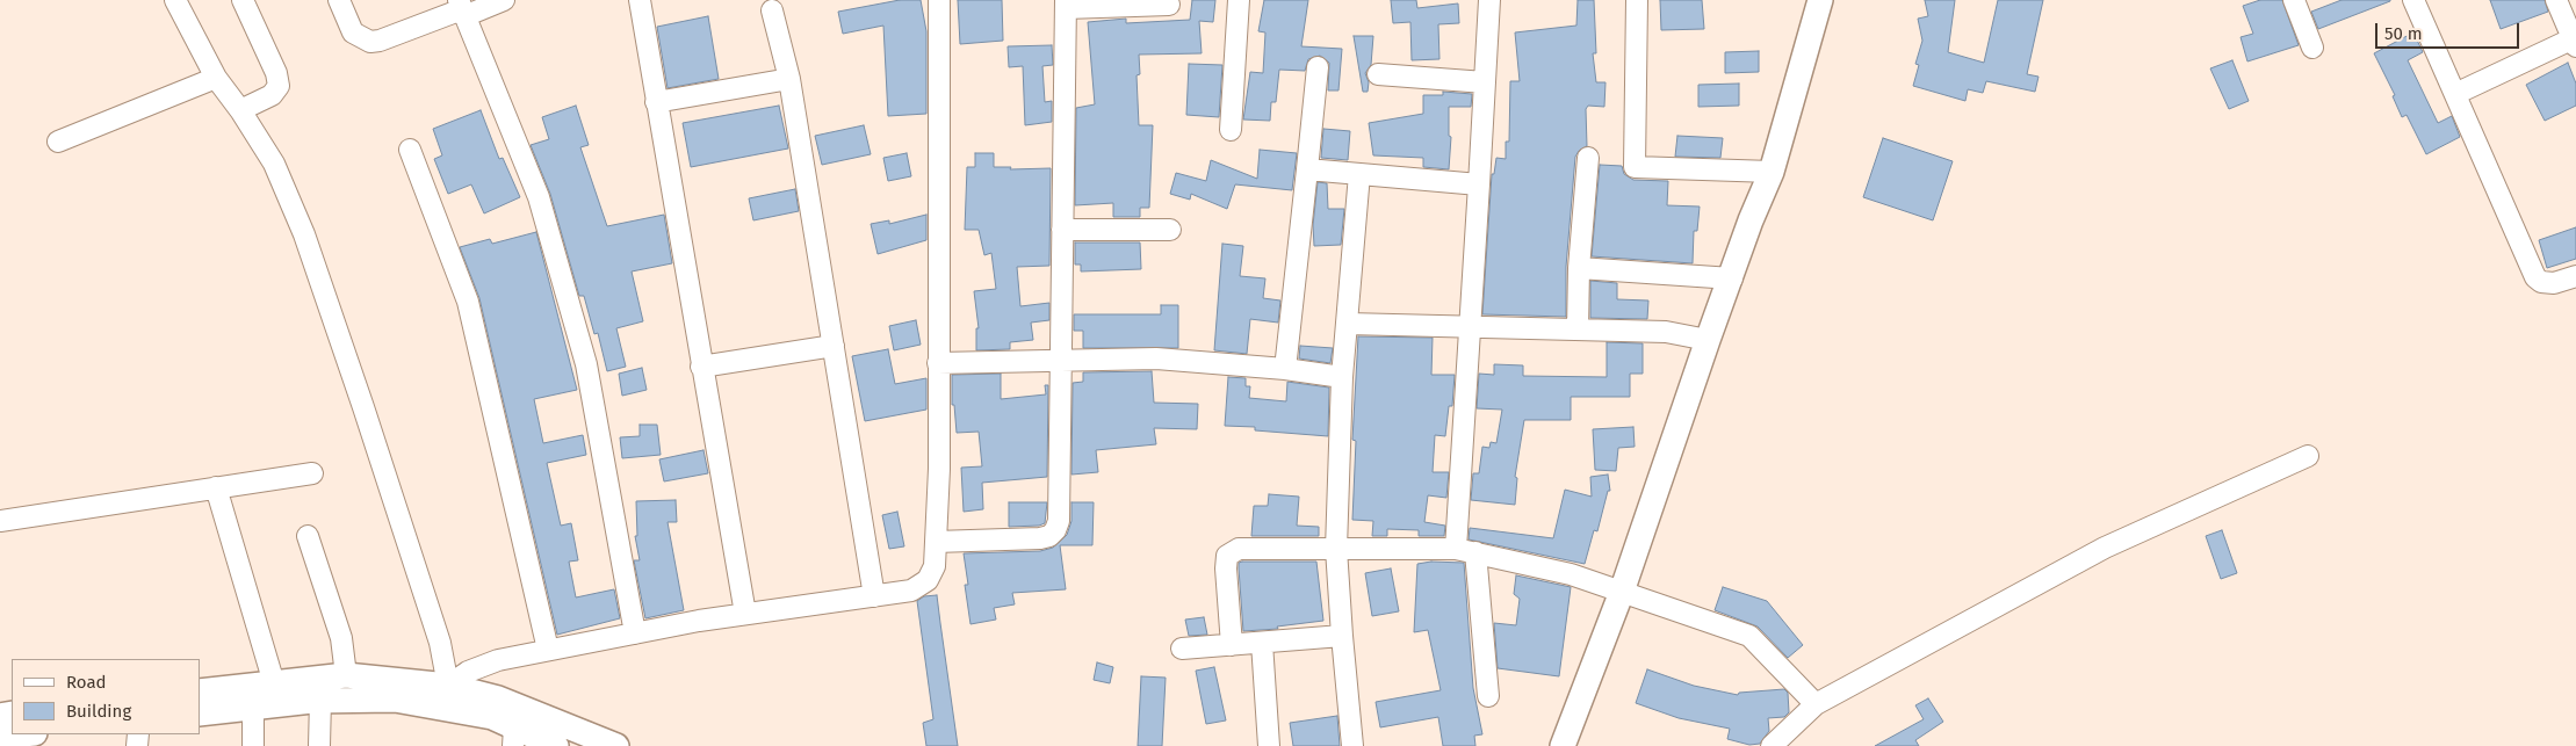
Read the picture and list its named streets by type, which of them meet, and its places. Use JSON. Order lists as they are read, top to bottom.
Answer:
{
  "legend": ["Road", "Building"],
  "scale_bar": "50 m"
}
